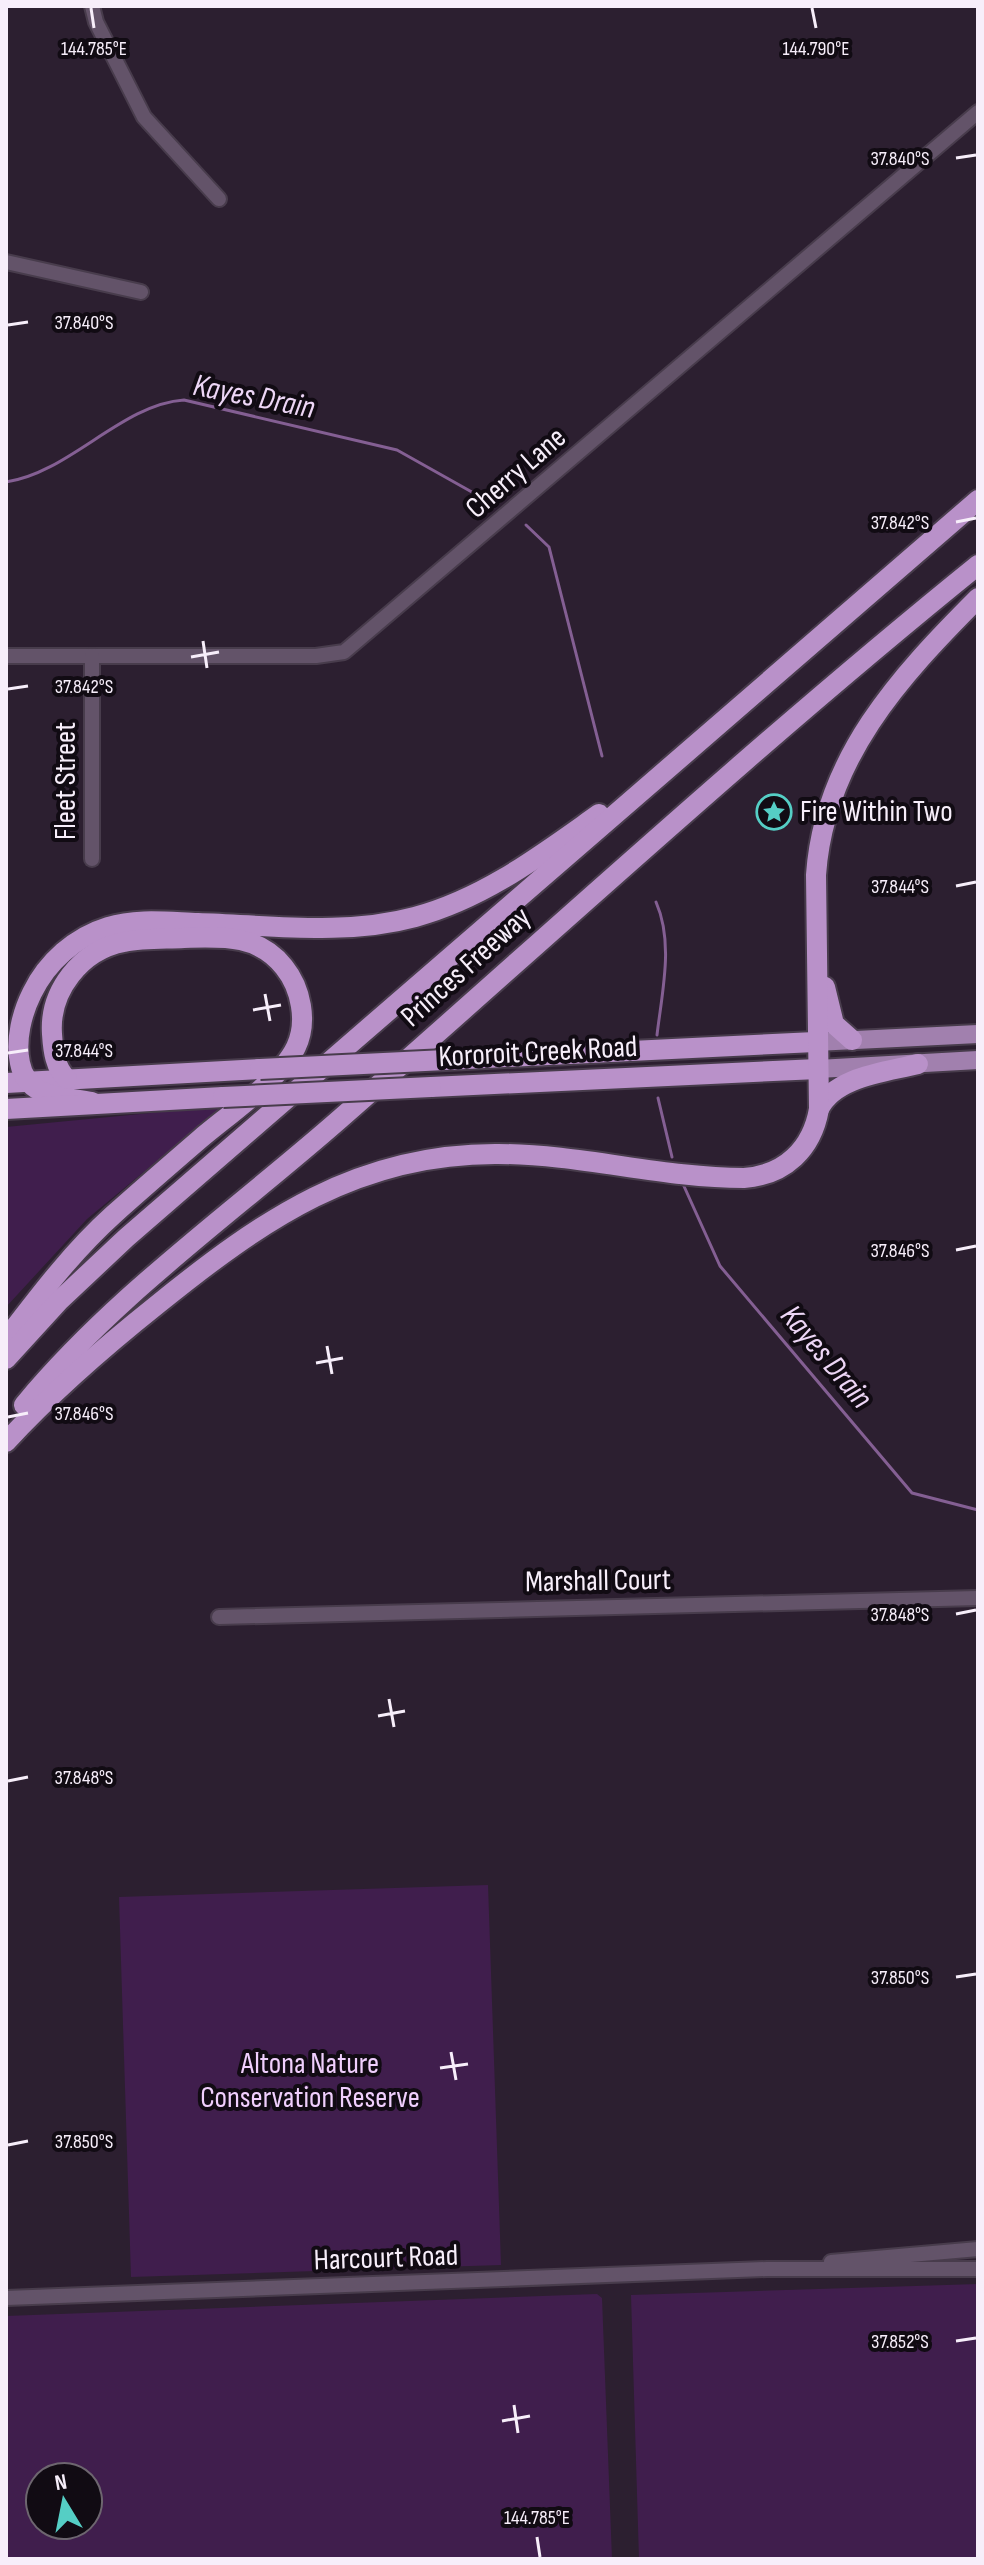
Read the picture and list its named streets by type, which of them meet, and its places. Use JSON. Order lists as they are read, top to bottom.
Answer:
{
  "streets": {
    "highway": ["Princes Freeway", "Kororoit Creek Road"],
    "street": [
      "Cherry Lane",
      "Fleet Street",
      "Marshall Court",
      "Harcourt Road"
    ]
  },
  "crossings": [
    ["Cherry Lane", "Fleet Street"]
  ],
  "water": ["Kayes Drain"],
  "parks": ["Altona Nature Conservation Reserve"],
  "places": {
    "place": ["Fire Within Two"]
  },
  "north": "top",
  "coordinates": [
    "144.790°E",
    "144.785°E",
    "37.840°S",
    "37.842°S",
    "37.844°S",
    "37.846°S",
    "37.848°S",
    "37.850°S",
    "37.852°S"
  ]
}
